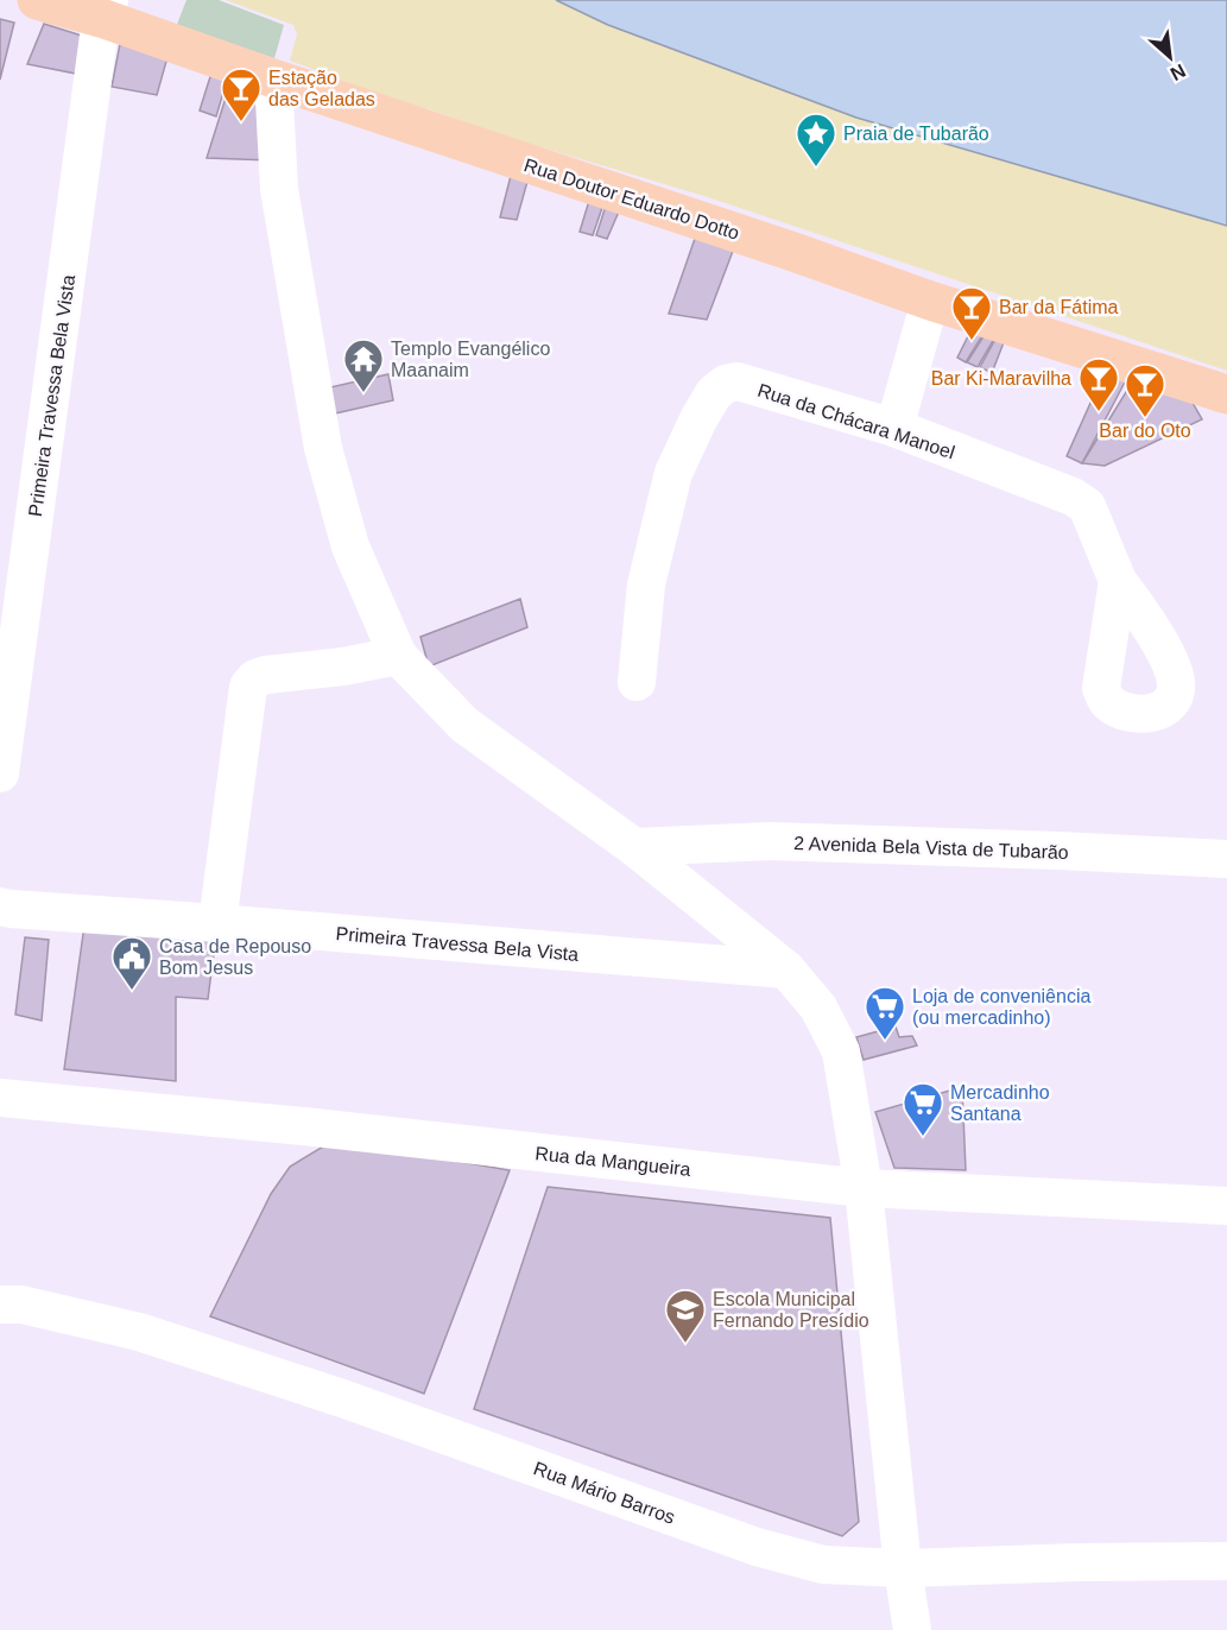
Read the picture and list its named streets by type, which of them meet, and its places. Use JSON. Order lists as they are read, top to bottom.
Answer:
{
  "streets": {
    "main road": ["Rua Doutor Eduardo Dotto"],
    "street": [
      "Primeira Travessa Bela Vista",
      "Rua da Chácara Manoel",
      "2 Avenida Bela Vista de Tubarão",
      "Rua da Mangueira",
      "Rua Mário Barros"
    ]
  },
  "crossings": [
    ["Rua Doutor Eduardo Dotto", "Primeira Travessa Bela Vista"]
  ],
  "places": {
    "bar": [
      "Estação das Geladas",
      "Bar da Fátima",
      "Bar Ki-Maravilha",
      "Bar do Oto"
    ],
    "place": ["Praia de Tubarão"],
    "temple": ["Templo Evangélico Maanaim"],
    "public building": ["Casa de Repouso Bom Jesus"],
    "supermarket": ["Loja de conveniência (ou mercadinho)", "Mercadinho Santana"],
    "school or university": ["Escola Municipal Fernando Presídio"]
  },
  "north": "bottom right"
}
